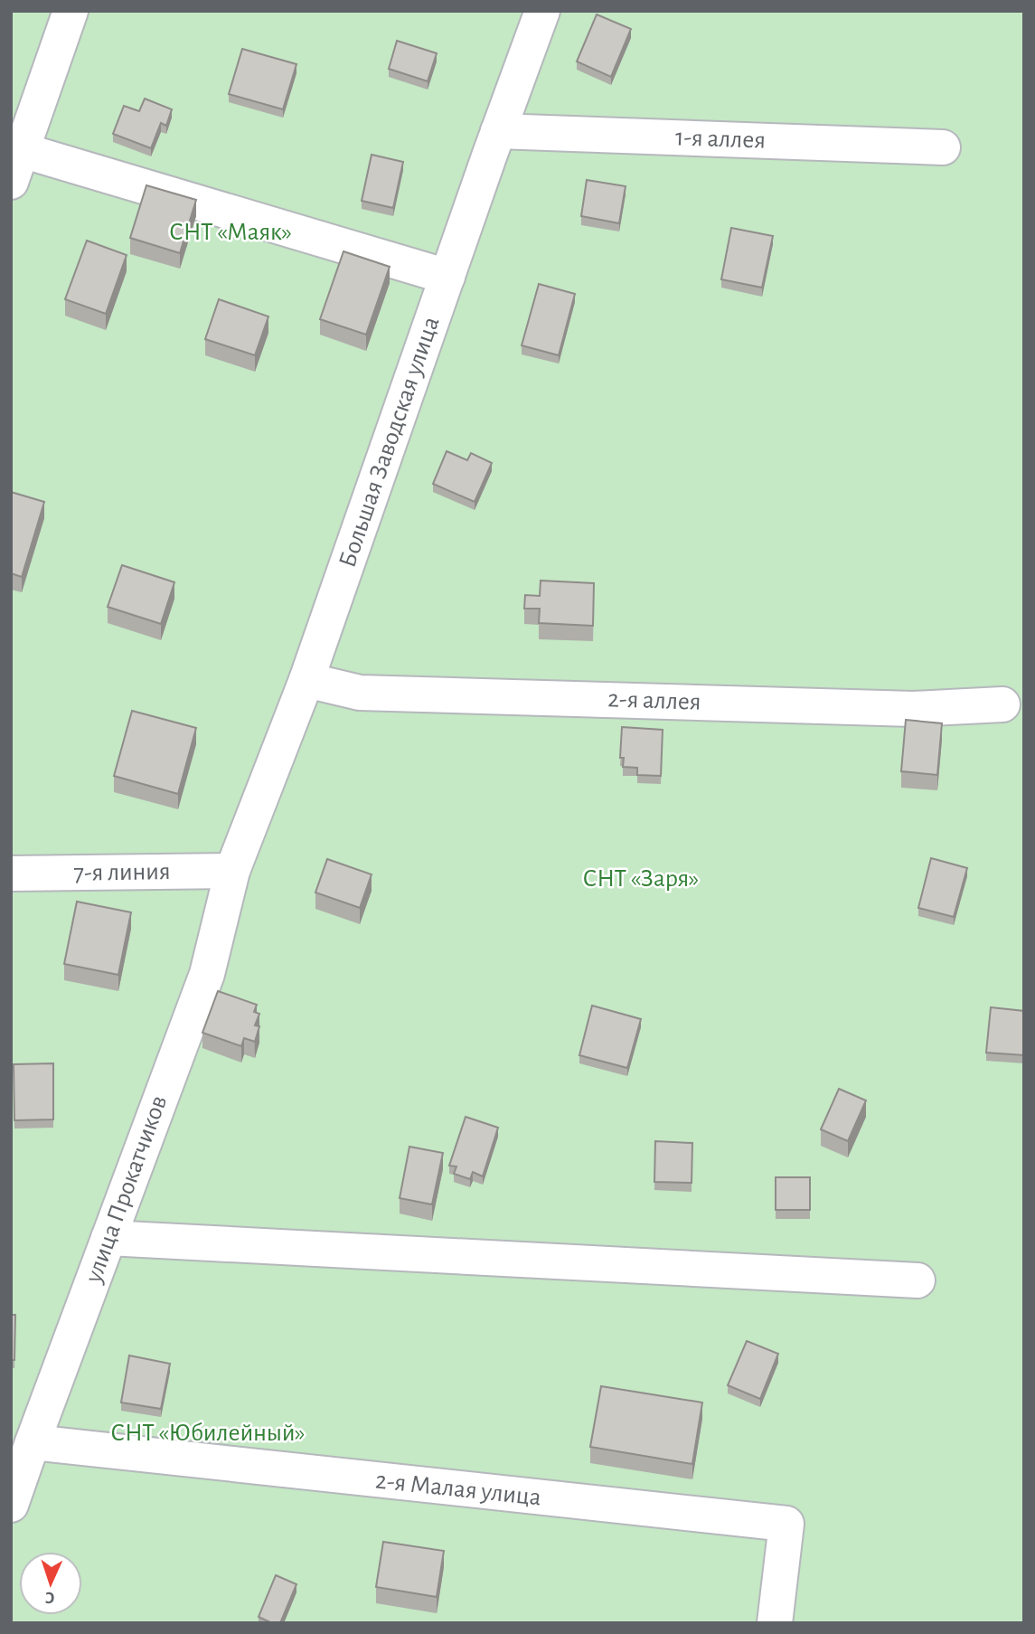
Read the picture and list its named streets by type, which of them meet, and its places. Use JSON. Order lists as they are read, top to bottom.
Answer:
{
  "streets": {
    "street": [
      "1-я аллея",
      "Большая Заводская улица",
      "2-я аллея",
      "7-я линия",
      "улица Прокатчиков",
      "2-я Малая улица"
    ]
  },
  "crossings": [
    ["1-я аллея", "Большая Заводская улица"],
    ["Большая Заводская улица", "2-я аллея"],
    ["Большая Заводская улица", "7-я линия"],
    ["Большая Заводская улица", "улица Прокатчиков"],
    ["7-я линия", "улица Прокатчиков"],
    ["улица Прокатчиков", "2-я Малая улица"]
  ],
  "parks": ["СНТ «Маяк»", "СНТ «Заря»", "СНТ «Юбилейный»"],
  "north": "bottom"
}
